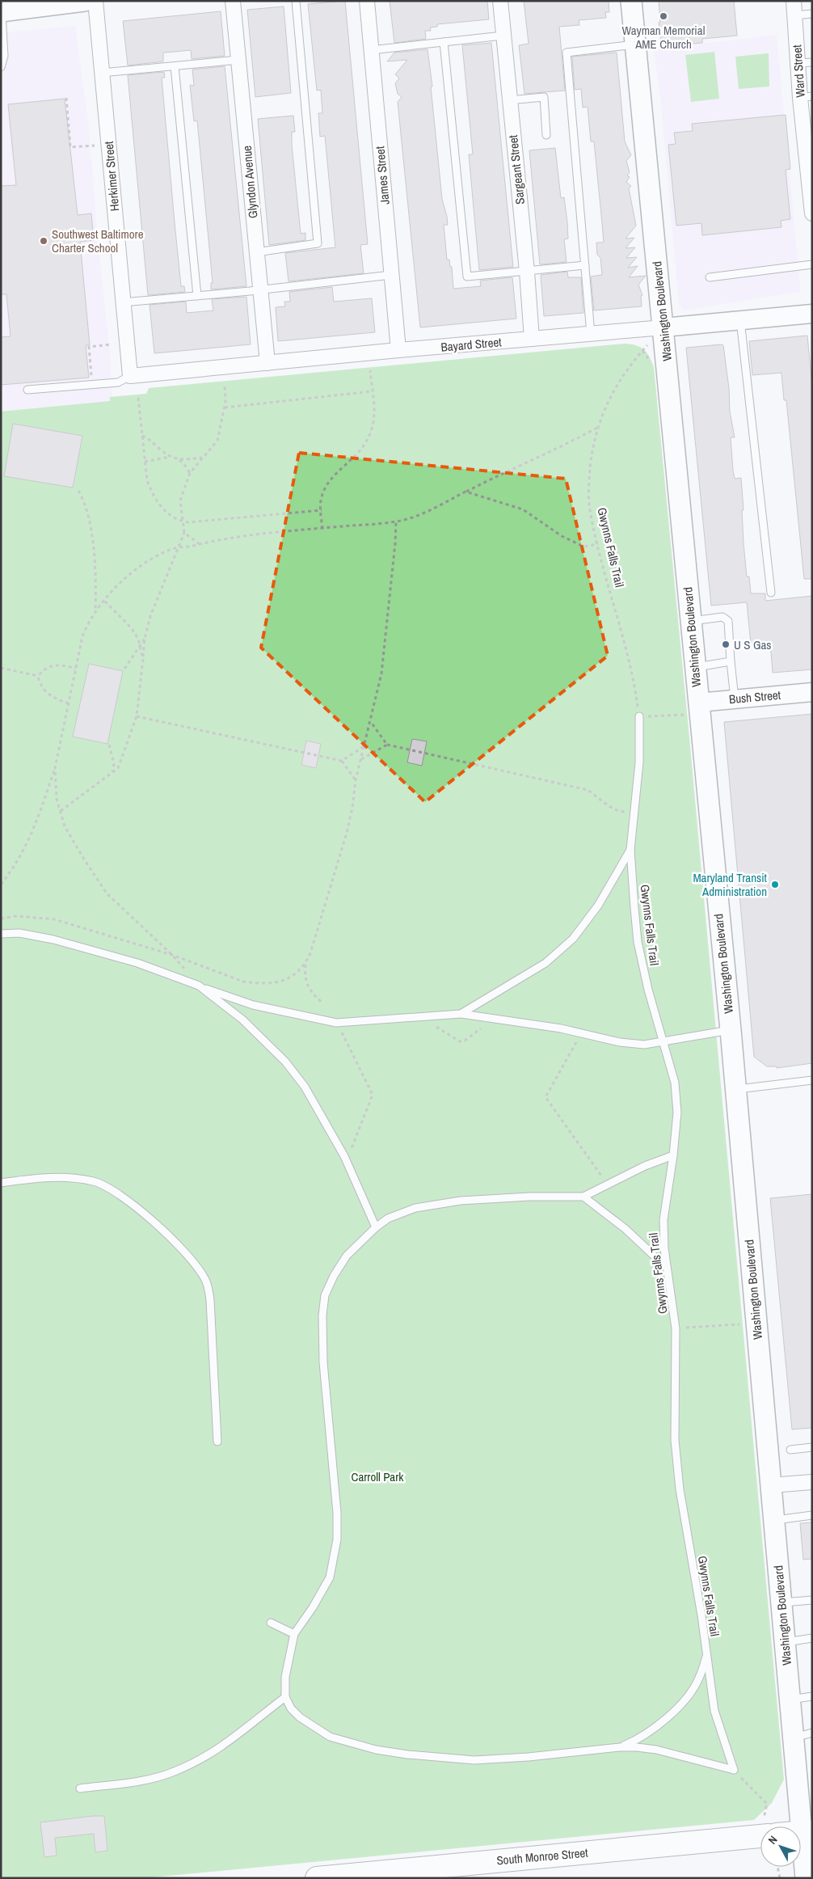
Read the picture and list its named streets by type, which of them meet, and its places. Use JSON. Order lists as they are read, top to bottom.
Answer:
{
  "streets": {
    "main road": ["Washington Boulevard", "South Monroe Street"],
    "street": [
      "Ward Street",
      "Sargeant Street",
      "James Street",
      "Herkimer Street",
      "Glyndon Avenue",
      "Bayard Street",
      "Bush Street"
    ],
    "lane": ["Gwynns Falls Trail"]
  },
  "crossings": [
    ["Sargeant Street", "Bayard Street"],
    ["James Street", "Bayard Street"],
    ["Herkimer Street", "Bayard Street"],
    ["Glyndon Avenue", "Bayard Street"],
    ["Washington Boulevard", "Bayard Street"],
    ["Washington Boulevard", "Bush Street"]
  ],
  "parks": ["Carroll Park"],
  "places": [
    "Wayman Memorial AME Church",
    "Southwest Baltimore Charter School",
    "U S Gas",
    "Maryland Transit Administration"
  ],
  "north": "top left"
}
